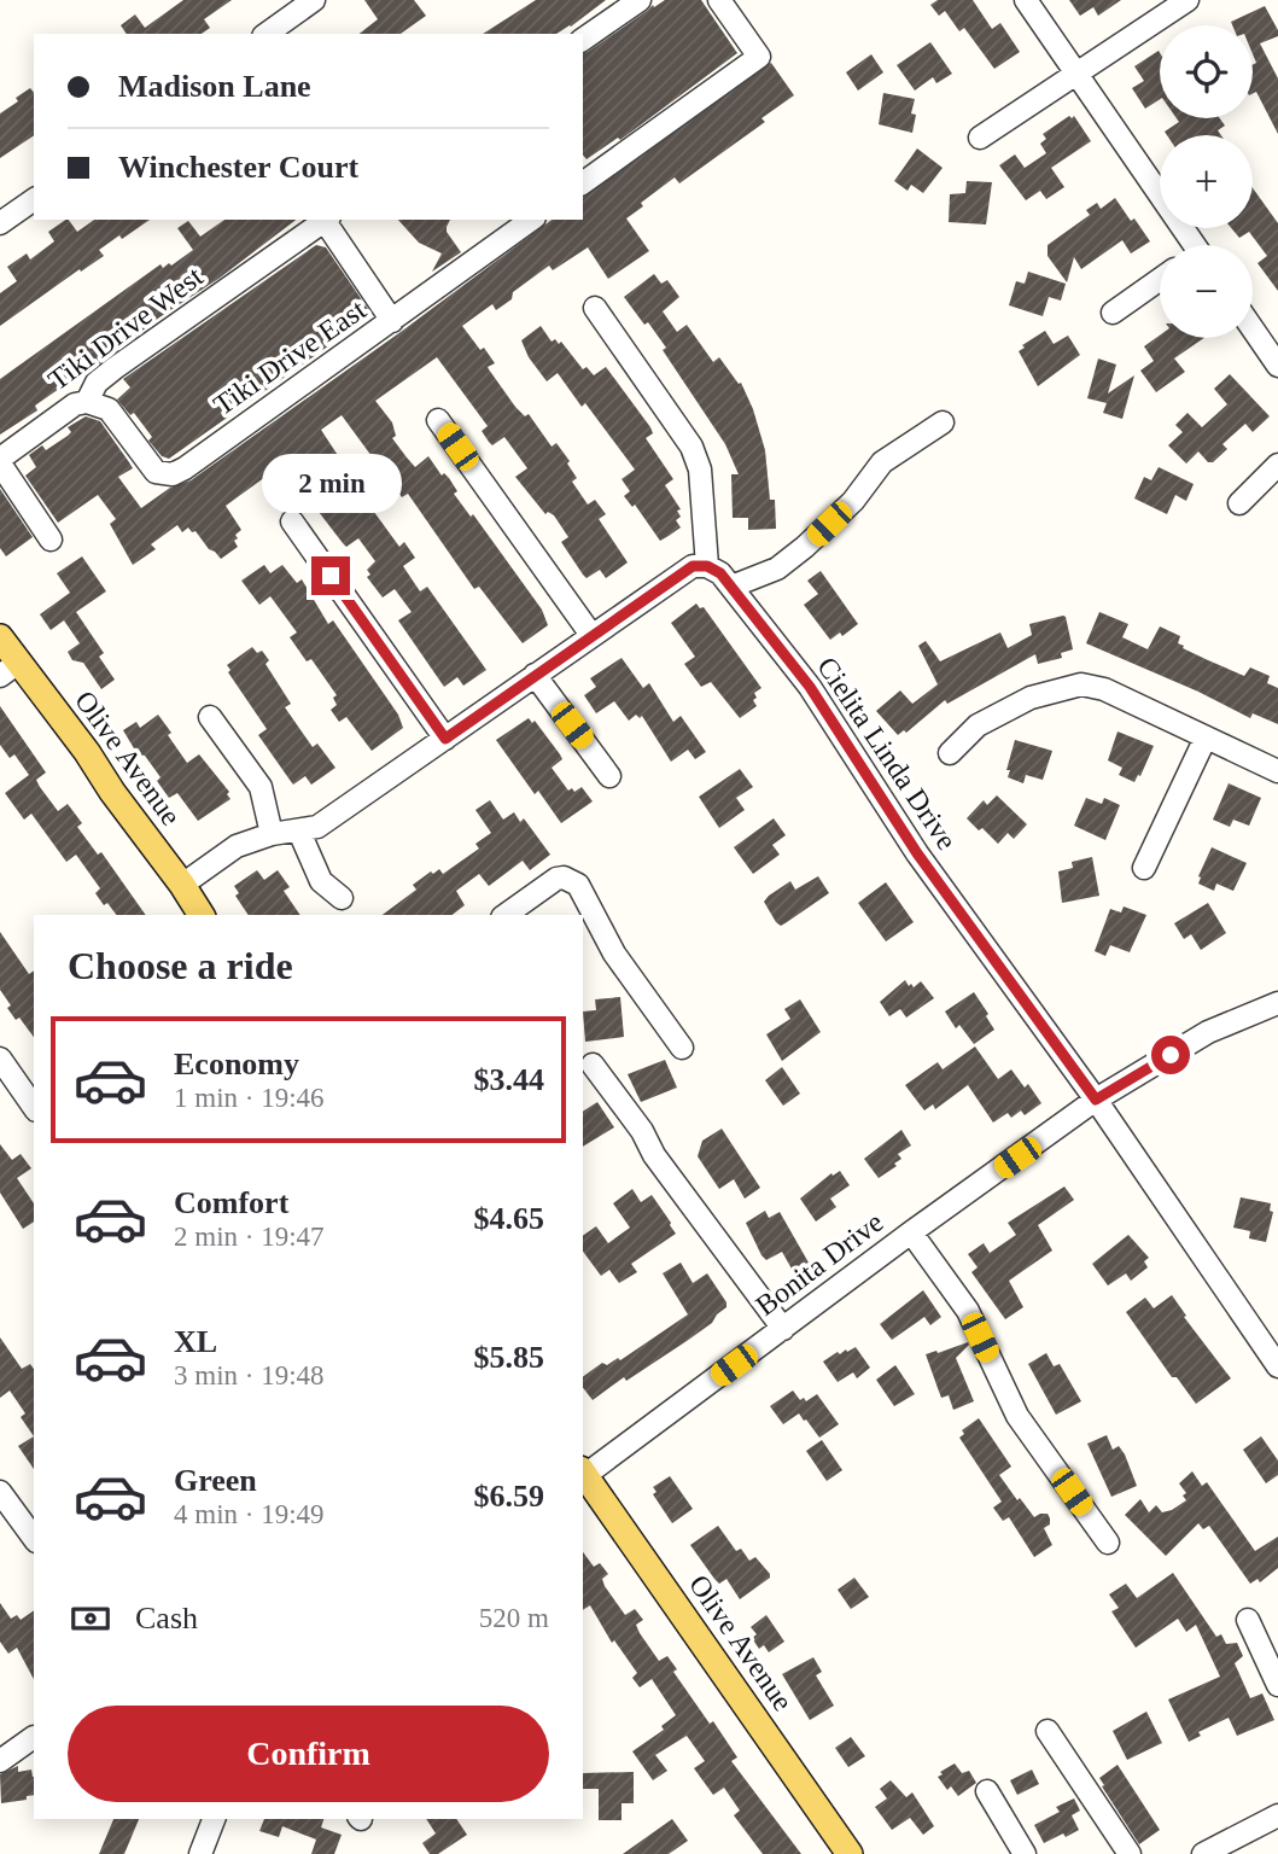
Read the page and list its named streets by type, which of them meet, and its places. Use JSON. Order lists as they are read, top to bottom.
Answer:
{
  "streets": {
    "main road": ["Olive Avenue"],
    "street": [
      "Tiki Drive West",
      "Tiki Drive East",
      "Cielita Linda Drive",
      "Bonita Drive"
    ]
  },
  "crossings": [
    ["Tiki Drive West", "Tiki Drive East"],
    ["Cielita Linda Drive", "Bonita Drive"],
    ["Olive Avenue", "Bonita Drive"]
  ],
  "page": {
    "map_buttons": ["+", "−"],
    "banner": ["Madison Lane", "Winchester Court"],
    "bubble": "2 min",
    "heading": "Choose a ride",
    "list": [
      {
        "name": "Economy",
        "note": "1 min · 19:46",
        "value": "$3.44"
      },
      {
        "name": "Comfort",
        "note": "2 min · 19:47",
        "value": "$4.65"
      },
      {
        "name": "XL",
        "note": "3 min · 19:48",
        "value": "$5.85"
      },
      {
        "name": "Green",
        "note": "4 min · 19:49",
        "value": "$6.59"
      }
    ],
    "pay": ["Cash", "520 m"],
    "buttons": "Confirm"
  }
}
